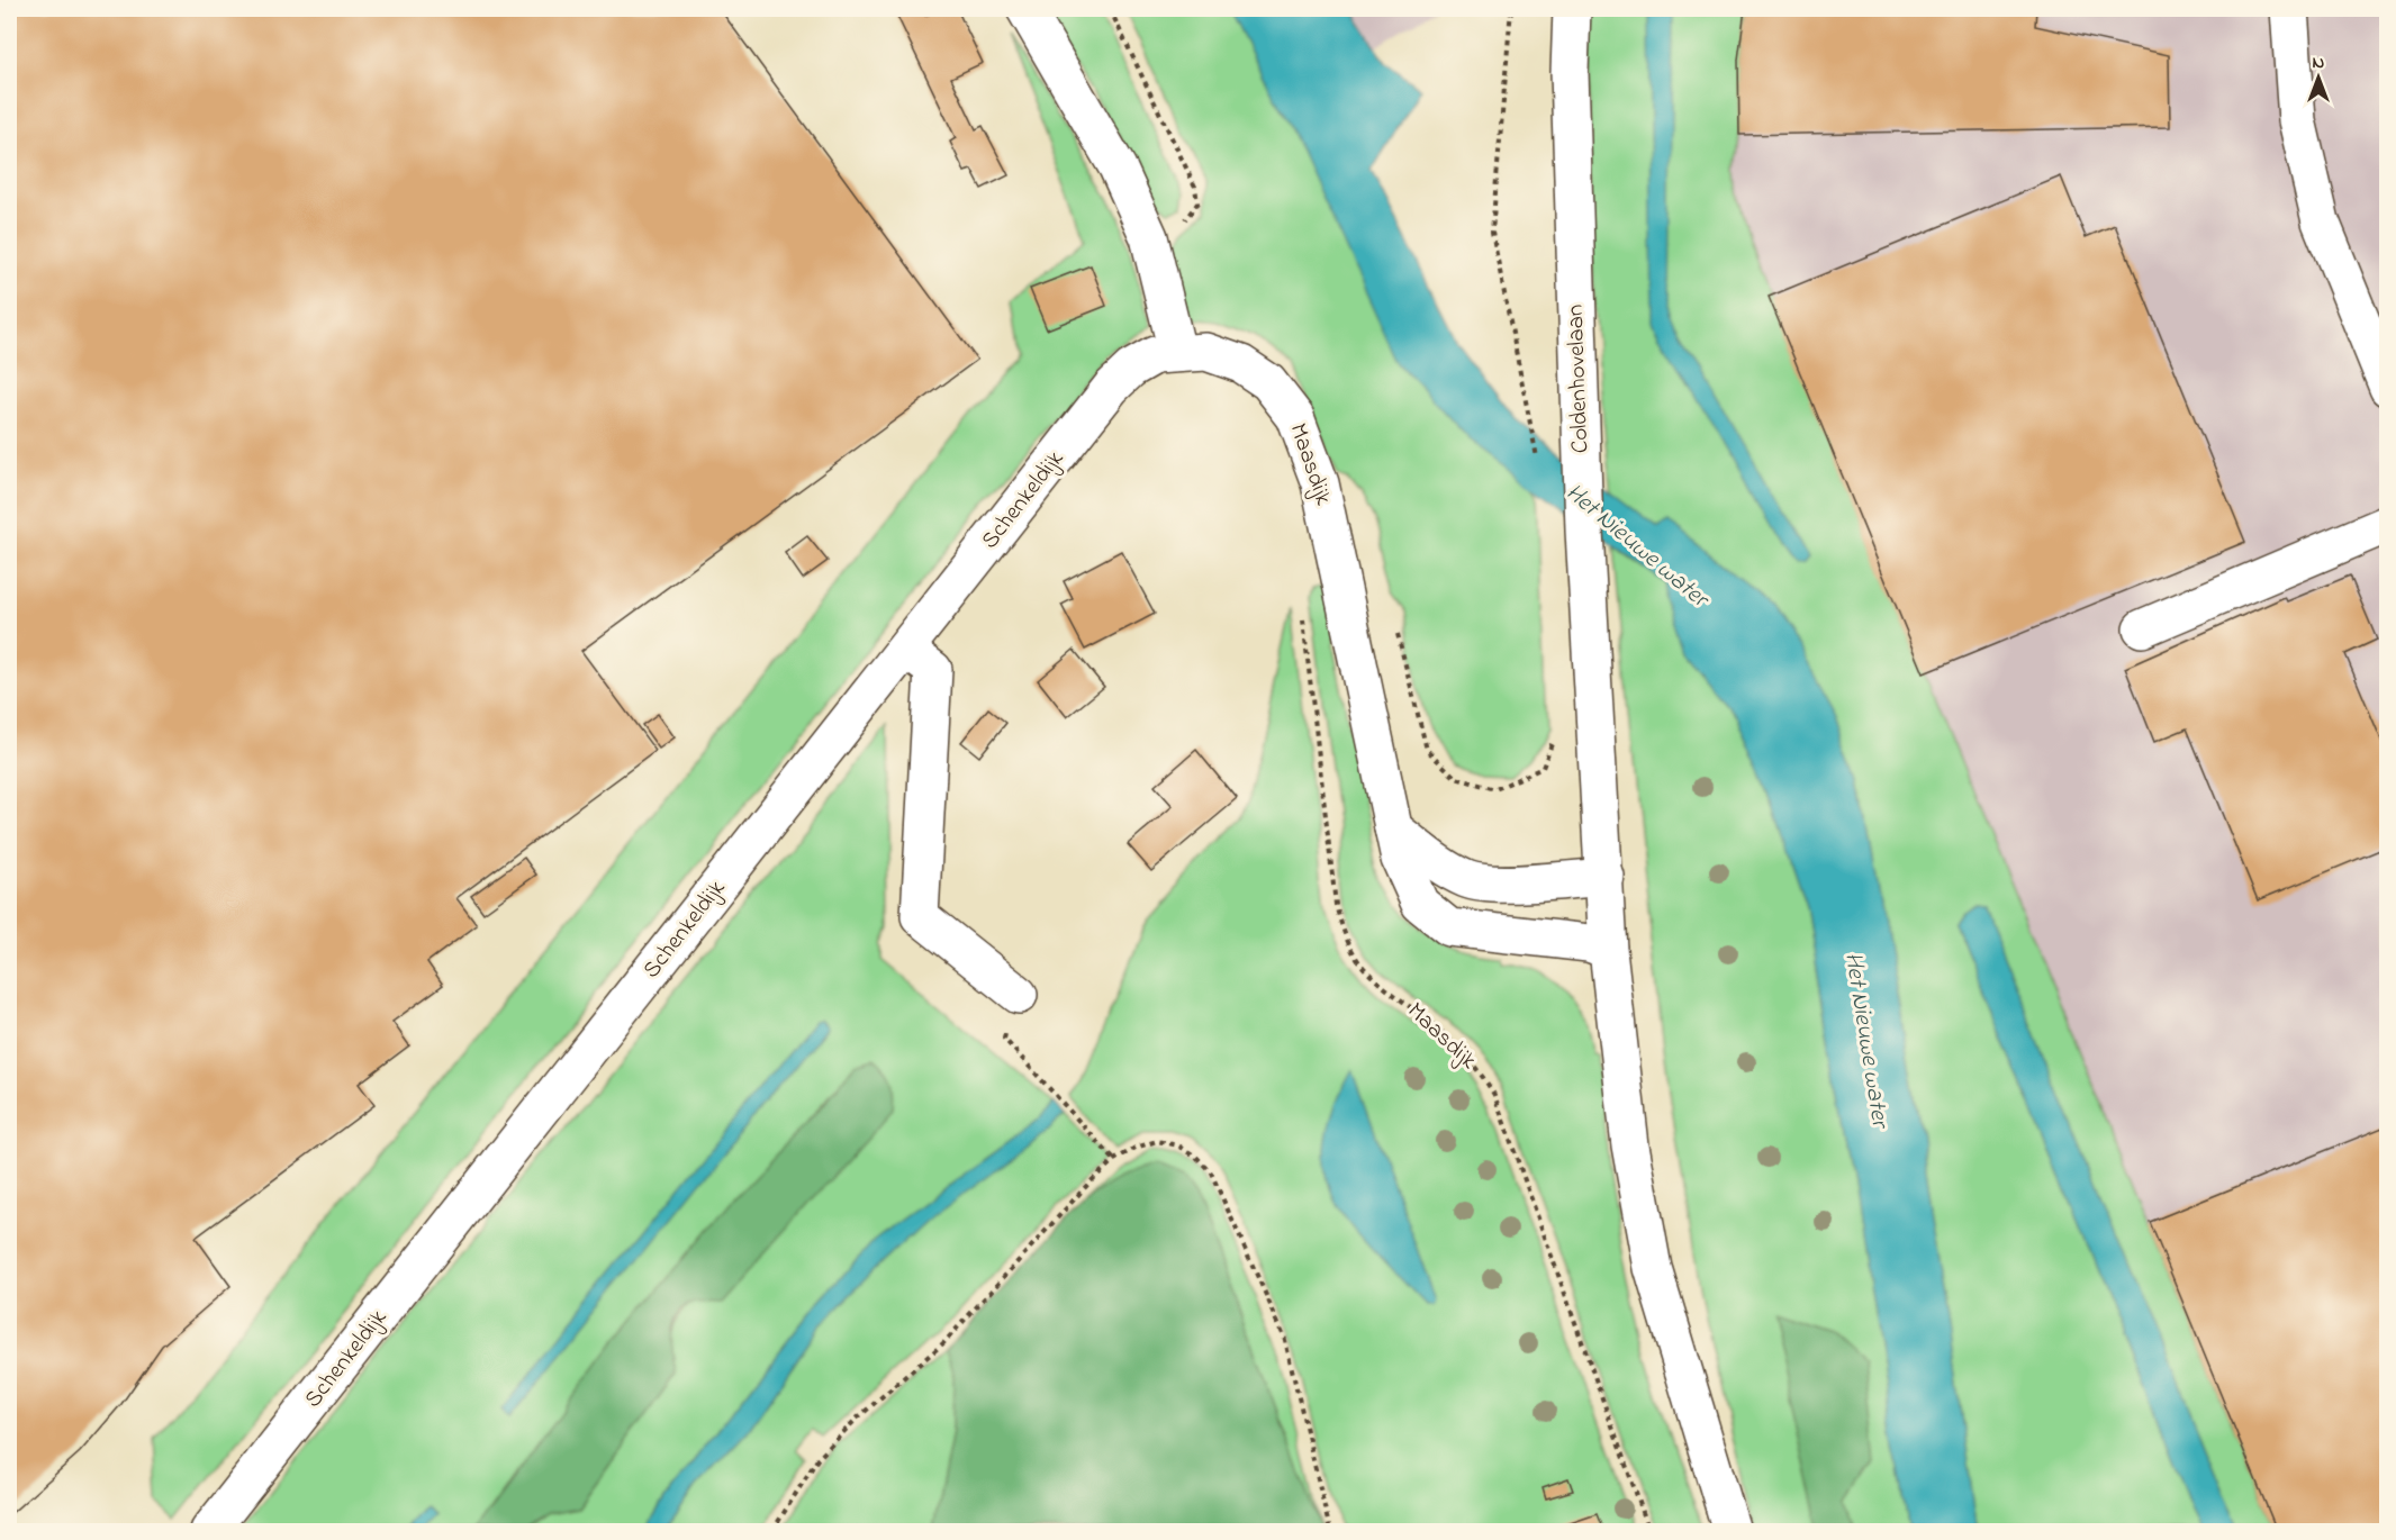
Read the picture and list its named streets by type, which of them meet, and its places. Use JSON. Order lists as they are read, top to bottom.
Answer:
{
  "streets": {
    "street": ["Coldenhovelaan", "Maasdijk", "Schenkeldijk"]
  },
  "crossings": [
    ["Coldenhovelaan", "Maasdijk"],
    ["Maasdijk", "Schenkeldijk"]
  ],
  "water": ["Het Nieuwe water"],
  "north": "top"
}
